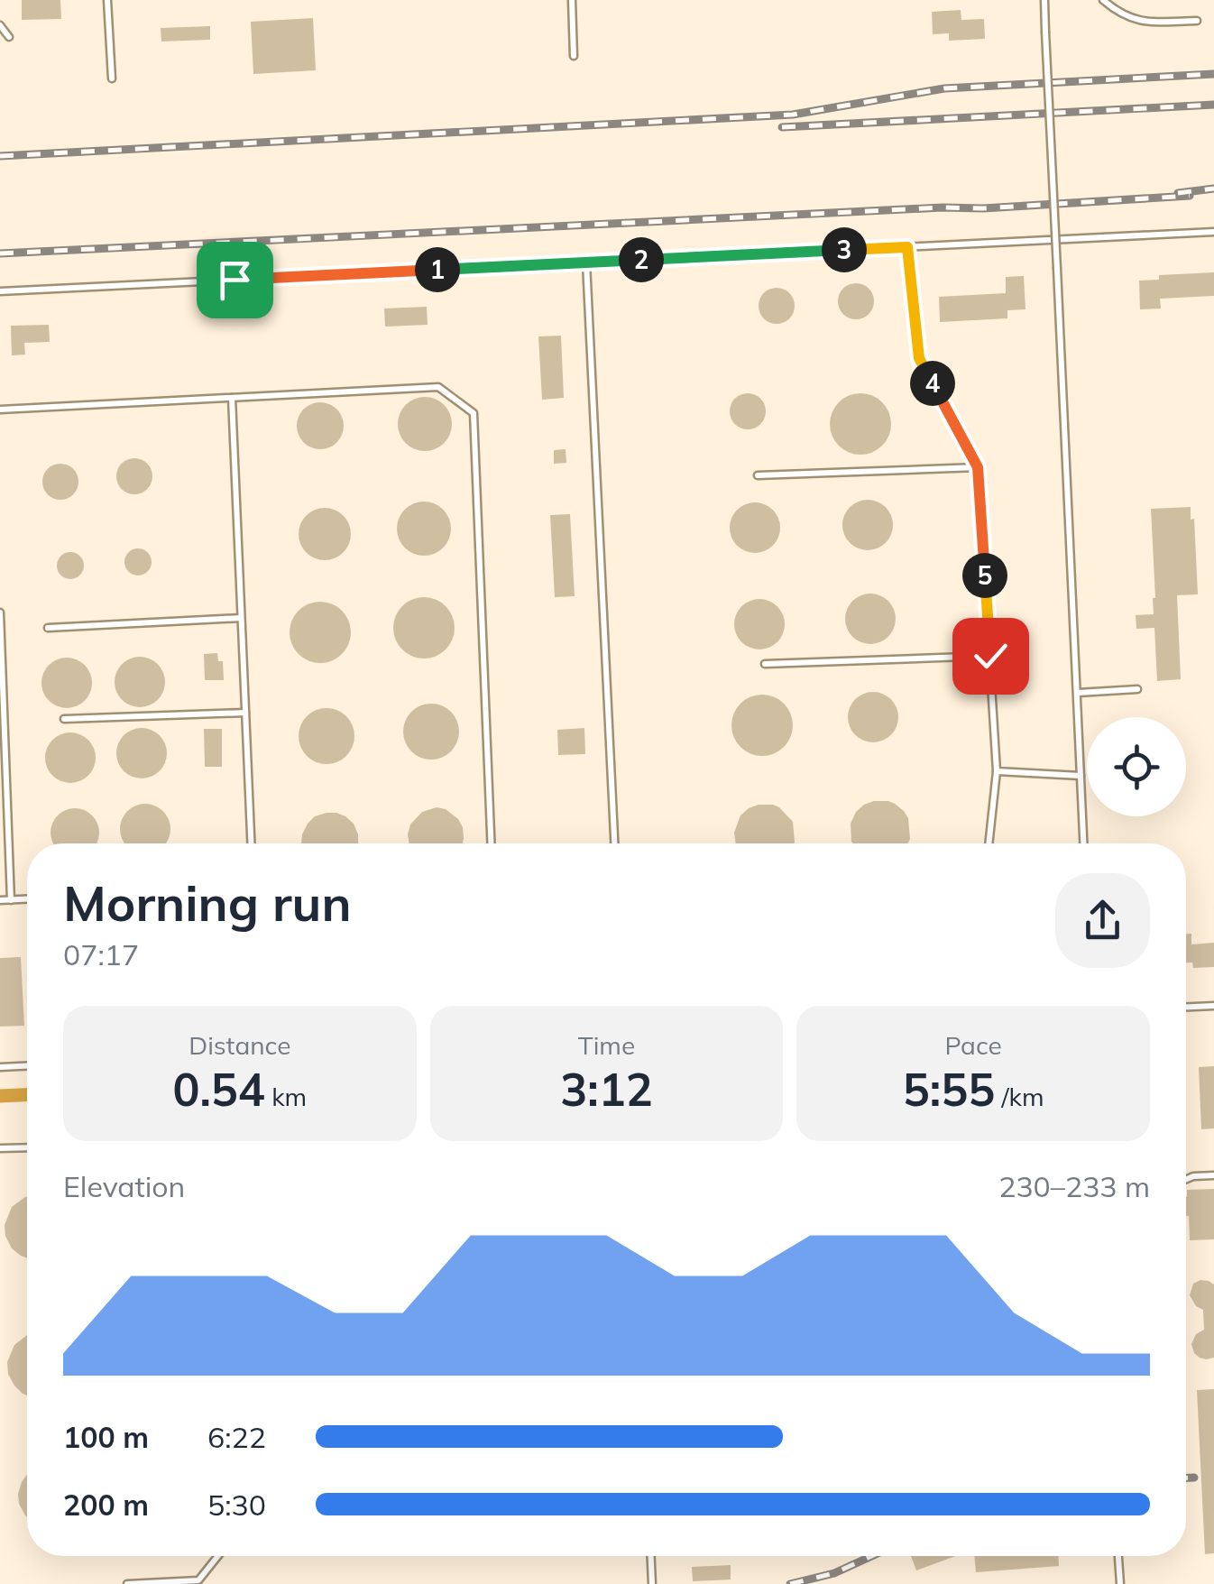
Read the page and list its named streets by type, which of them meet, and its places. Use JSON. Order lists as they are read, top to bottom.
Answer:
{
  "page": {
    "pins": [
      "3",
      "2",
      "1",
      "4",
      "5"
    ],
    "heading": ["Morning run", "07:17"],
    "stats": [
      ["Distance", "0.54 km"],
      ["Time", "3:12"],
      ["Pace", "5:55 /km"]
    ],
    "chart": ["Elevation", "230–233 m"],
    "list": [
      {
        "name": "100 m",
        "note": "6:22"
      },
      {
        "name": "200 m",
        "note": "5:30"
      }
    ]
  }
}
